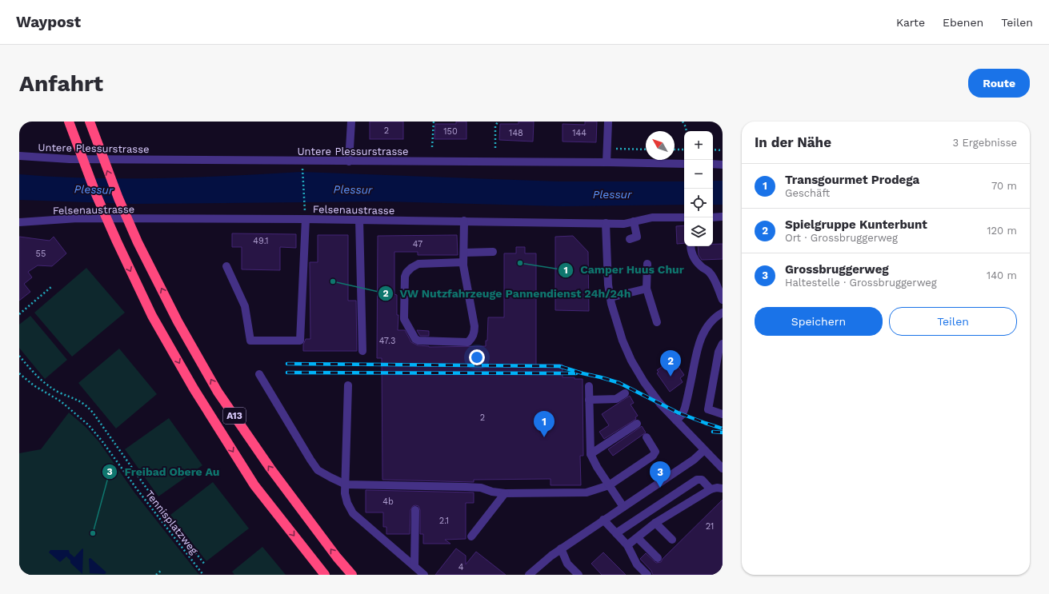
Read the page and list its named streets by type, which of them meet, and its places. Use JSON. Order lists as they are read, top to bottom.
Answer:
{
  "streets": {
    "highway": ["A13"],
    "street": ["Untere Plessurstrasse", "Felsenaustrasse"],
    "path": ["Tennisplatzweg"]
  },
  "water": ["Plessur"],
  "places": ["Camper Huus Chur", "VW Nutzfahrzeuge Pannendienst 24h/24h", "Freibad Obere Au"],
  "house_numbers": [
    "2",
    "150",
    "148",
    "144",
    "49.1",
    "47",
    "55",
    "47.3",
    "2",
    "4b",
    "2.1",
    "21",
    "4"
  ],
  "north": "top left",
  "page": {
    "header": "Waypost",
    "nav": ["Karte", "Ebenen", "Teilen"],
    "buttons": [
      "Route",
      ["Speichern", "Teilen"]
    ],
    "title": "Anfahrt",
    "heading": ["In der Nähe", "3 Ergebnisse"],
    "map_buttons": ["+", "−"],
    "list": [
      {
        "mark": "1",
        "name": "Transgourmet Prodega",
        "note": "Geschäft",
        "value": "70 m"
      },
      {
        "mark": "2",
        "name": "Spielgruppe Kunterbunt",
        "note": "Ort · Grossbruggerweg",
        "value": "120 m"
      },
      {
        "mark": "3",
        "name": "Grossbruggerweg",
        "note": "Haltestelle · Grossbruggerweg",
        "value": "140 m"
      }
    ],
    "pins": ["2", "1", "3"]
  }
}
